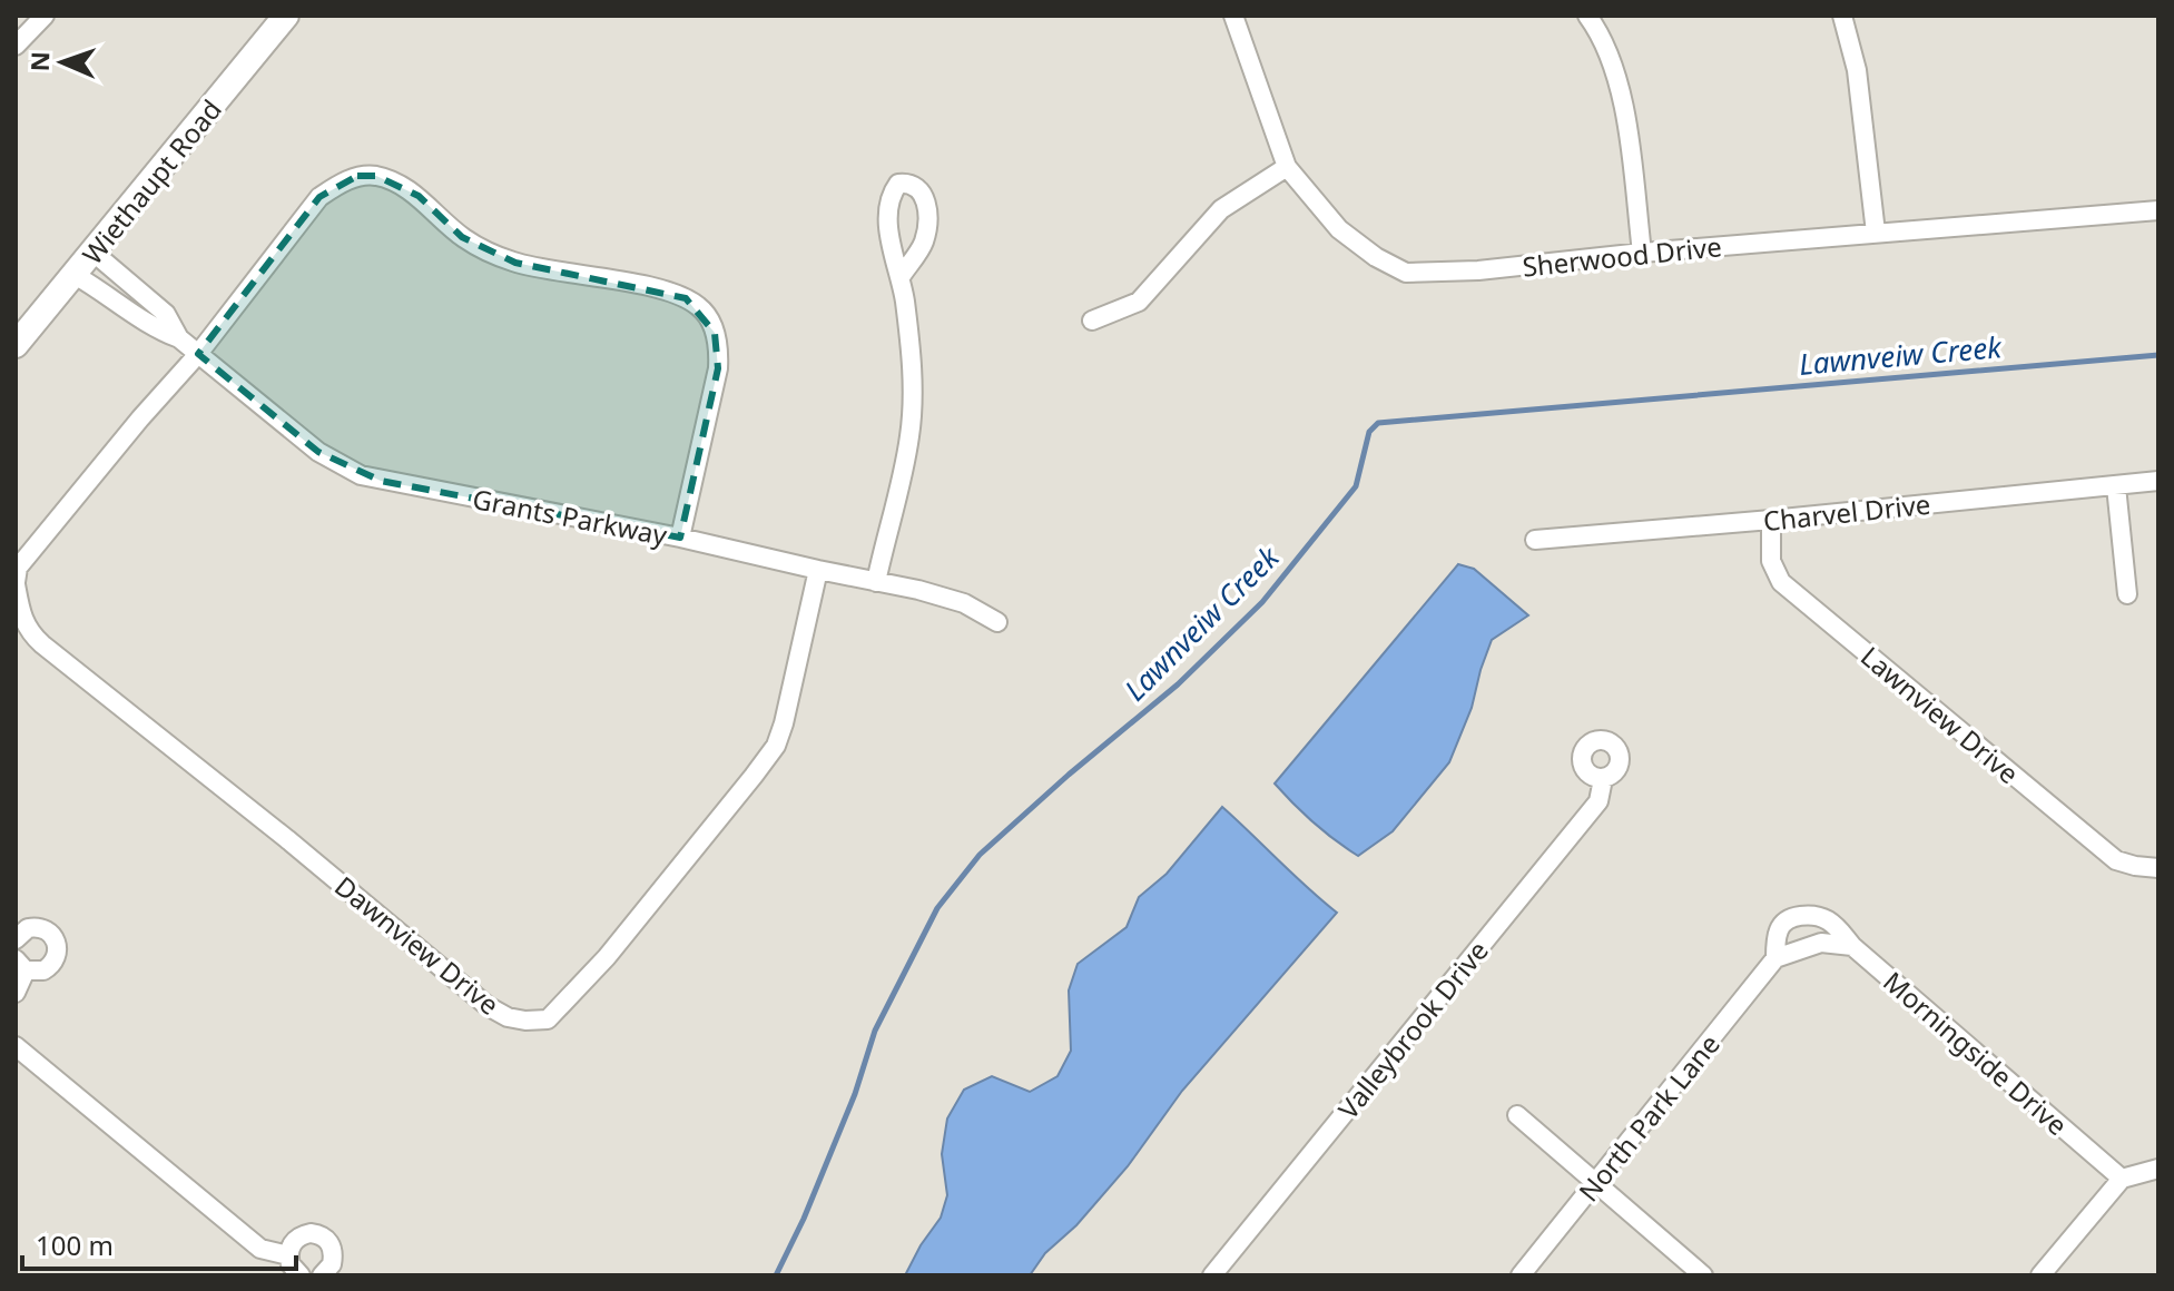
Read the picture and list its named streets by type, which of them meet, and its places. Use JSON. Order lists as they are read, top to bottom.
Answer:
{
  "streets": {
    "street": [
      "Wiethaupt Road",
      "Sherwood Drive",
      "Charvel Drive",
      "Grants Parkway",
      "Lawnview Drive",
      "Dawnview Drive",
      "Valleybrook Drive",
      "Morningside Drive",
      "North Park Lane"
    ]
  },
  "crossings": [
    ["Wiethaupt Road", "Grants Parkway"],
    ["Charvel Drive", "Lawnview Drive"],
    ["Grants Parkway", "Dawnview Drive"],
    ["Morningside Drive", "North Park Lane"]
  ],
  "water": ["Lawnveiw Creek"],
  "scale_bar": "100 m",
  "north": "left"
}
